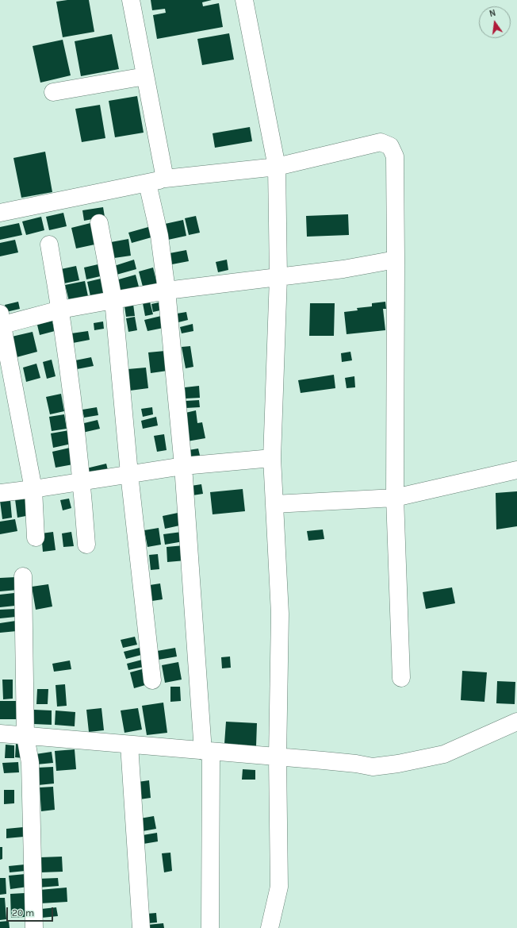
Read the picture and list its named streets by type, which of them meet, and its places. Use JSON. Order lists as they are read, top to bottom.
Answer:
{
  "scale_bar": "20 m",
  "north": "top"
}
